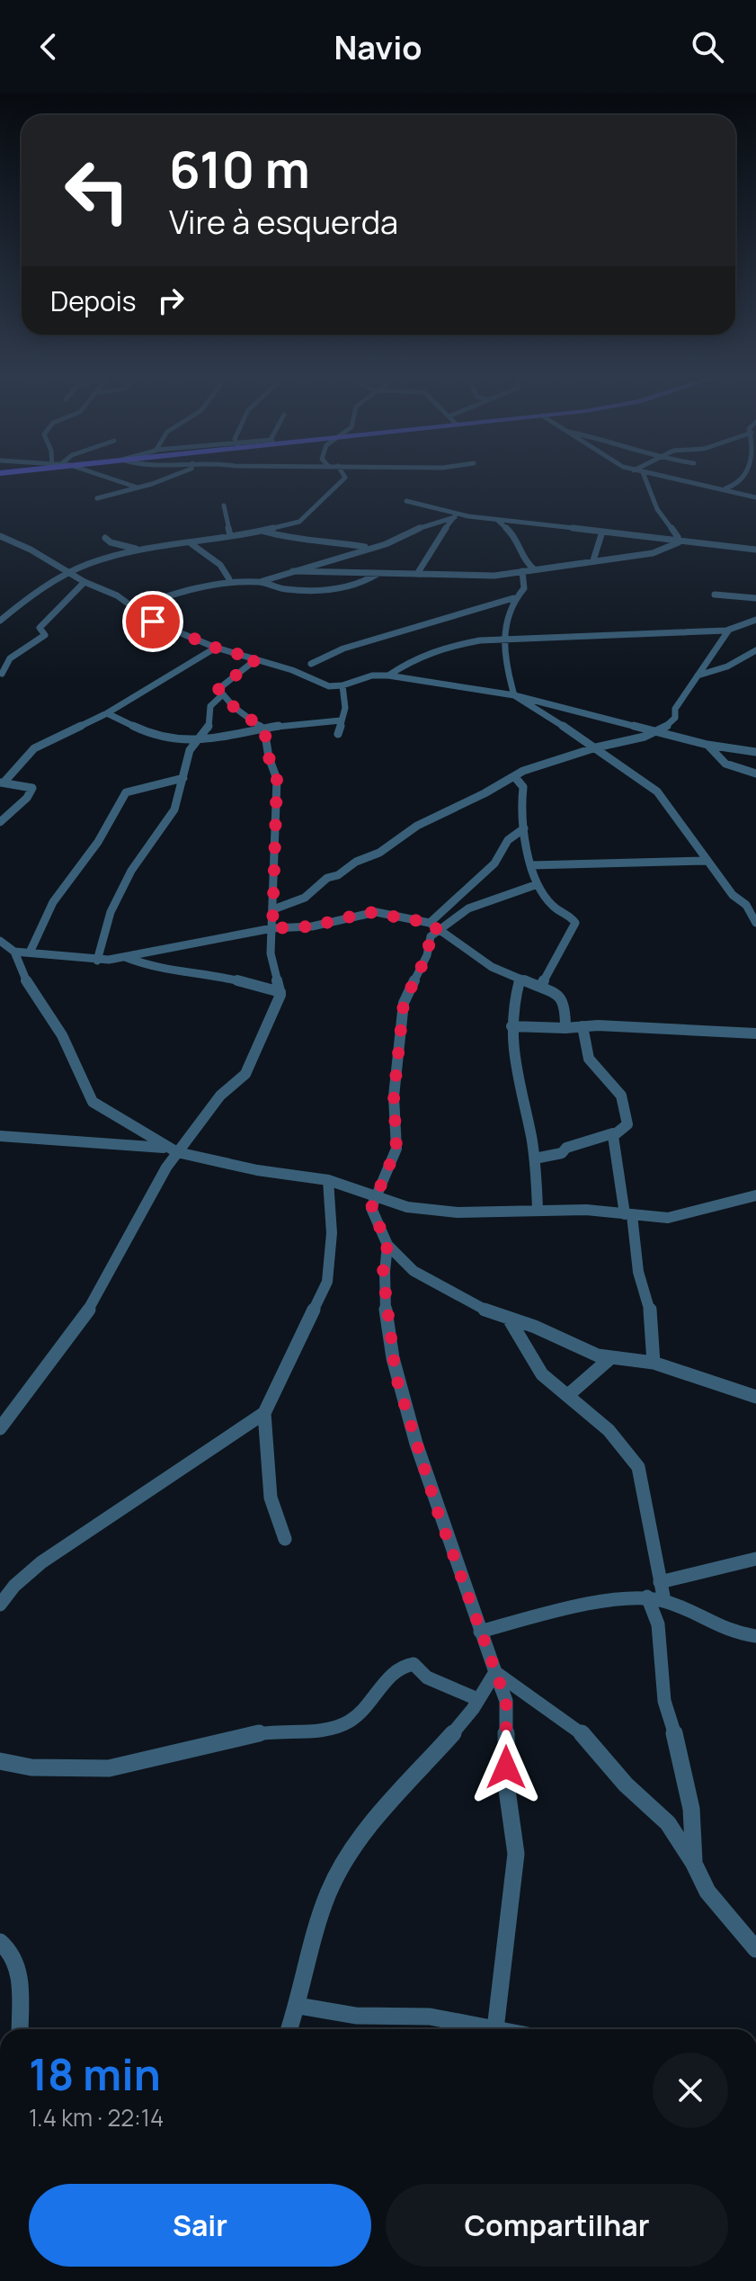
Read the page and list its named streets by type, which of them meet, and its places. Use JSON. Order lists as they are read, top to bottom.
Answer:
{
  "page": {
    "header": "Navio",
    "turn": ["610 m", "Vire à esquerda"],
    "then": "Depois",
    "heading": ["18 min", "1.4 km · 22:14"],
    "buttons": ["Sair", "Compartilhar"]
  }
}
